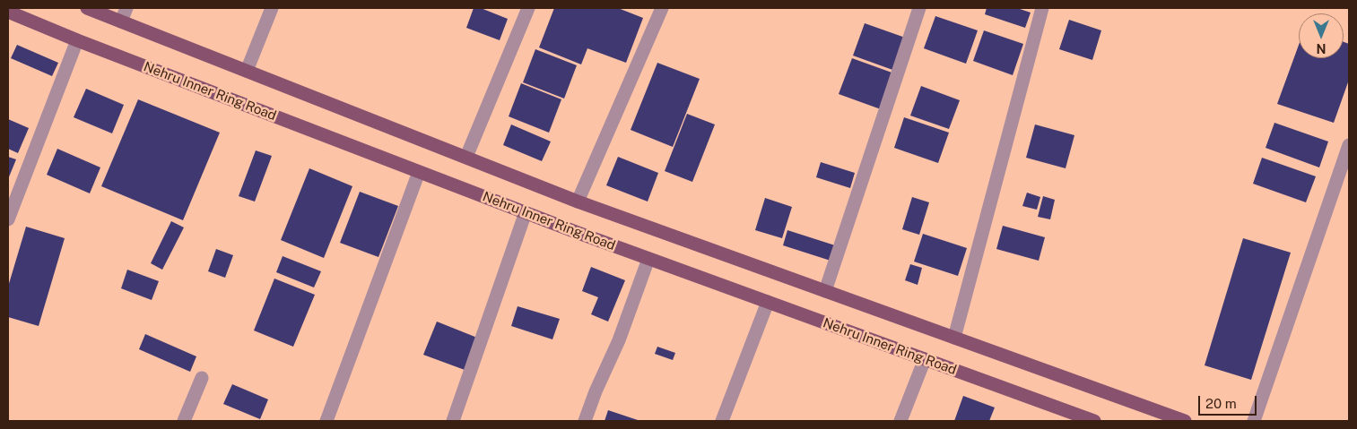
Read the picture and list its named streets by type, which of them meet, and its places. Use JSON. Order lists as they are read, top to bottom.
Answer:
{
  "streets": {
    "main road": ["Nehru Inner Ring Road"]
  },
  "scale_bar": "20 m",
  "north": "bottom"
}
